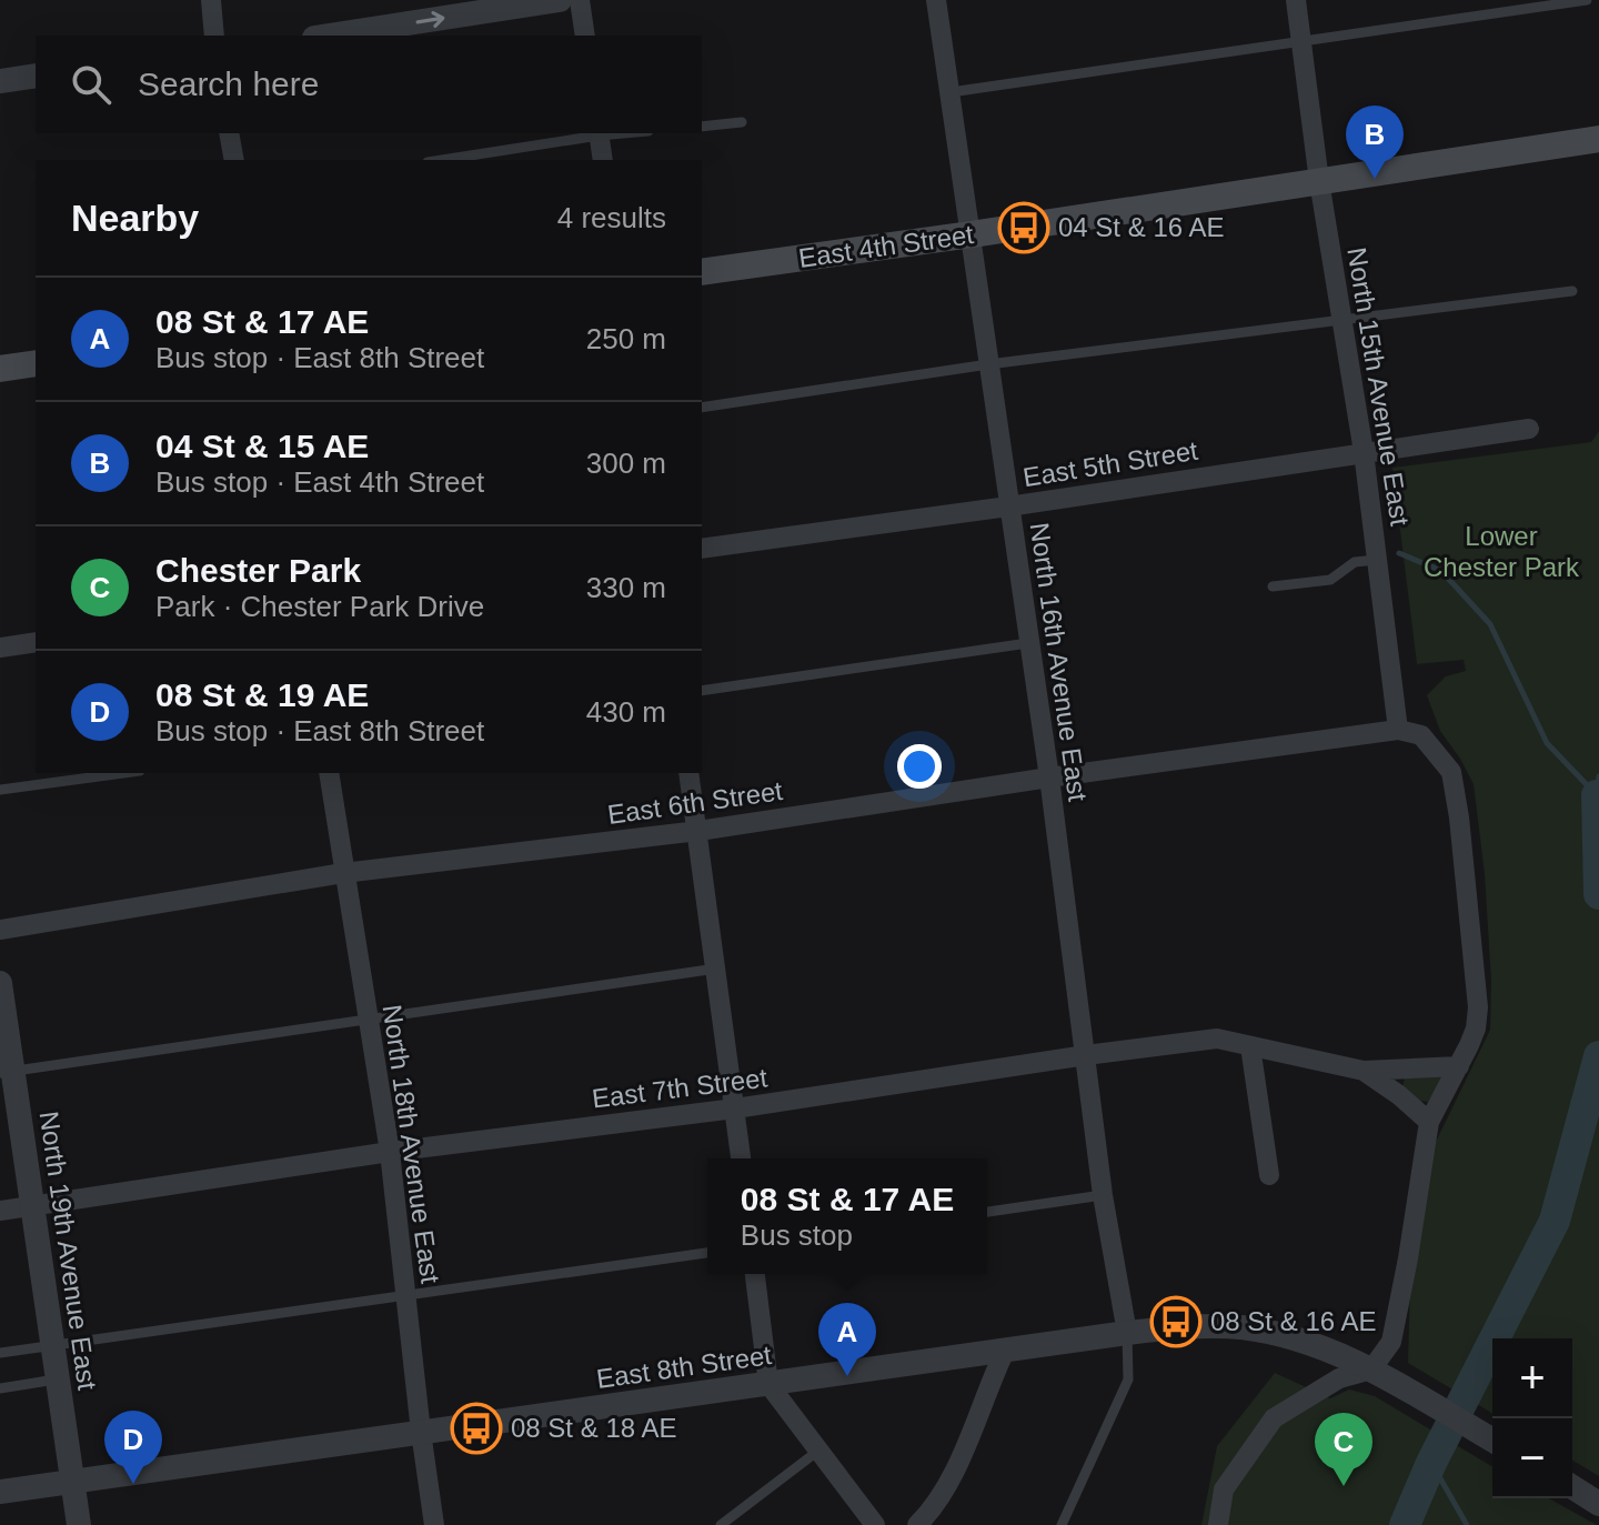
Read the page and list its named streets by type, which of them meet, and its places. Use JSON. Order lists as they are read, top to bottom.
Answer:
{
  "streets": {
    "main road": ["East 4th Street"],
    "street": [
      "North 15th Avenue East",
      "East 5th Street",
      "North 16th Avenue East",
      "East 6th Street",
      "East 7th Street",
      "North 18th Avenue East",
      "North 19th Avenue East",
      "East 8th Street"
    ]
  },
  "crossings": [
    ["East 4th Street", "North 15th Avenue East"],
    ["East 4th Street", "North 16th Avenue East"],
    ["North 15th Avenue East", "East 5th Street"],
    ["North 15th Avenue East", "East 6th Street"],
    ["East 5th Street", "North 16th Avenue East"],
    ["North 16th Avenue East", "East 6th Street"],
    ["North 16th Avenue East", "East 7th Street"],
    ["North 16th Avenue East", "East 8th Street"],
    ["East 6th Street", "North 18th Avenue East"],
    ["East 7th Street", "North 18th Avenue East"],
    ["East 7th Street", "North 19th Avenue East"],
    ["North 18th Avenue East", "East 8th Street"],
    ["North 19th Avenue East", "East 8th Street"]
  ],
  "parks": ["Lower Chester Park"],
  "places": {
    "bus stop": ["04 St & 16 AE", "08 St & 16 AE", "08 St & 18 AE"]
  },
  "page": {
    "search": "Search here",
    "pins": [
      "B",
      "A",
      "D",
      "C"
    ],
    "heading": ["Nearby", "4 results"],
    "list": [
      {
        "mark": "A",
        "name": "08 St & 17 AE",
        "note": "Bus stop · East 8th Street",
        "value": "250 m"
      },
      {
        "mark": "B",
        "name": "04 St & 15 AE",
        "note": "Bus stop · East 4th Street",
        "value": "300 m"
      },
      {
        "mark": "C",
        "name": "Chester Park",
        "note": "Park · Chester Park Drive",
        "value": "330 m"
      },
      {
        "mark": "D",
        "name": "08 St & 19 AE",
        "note": "Bus stop · East 8th Street",
        "value": "430 m"
      }
    ],
    "popup": ["08 St & 17 AE", "Bus stop"],
    "map_buttons": ["+", "−"]
  }
}
